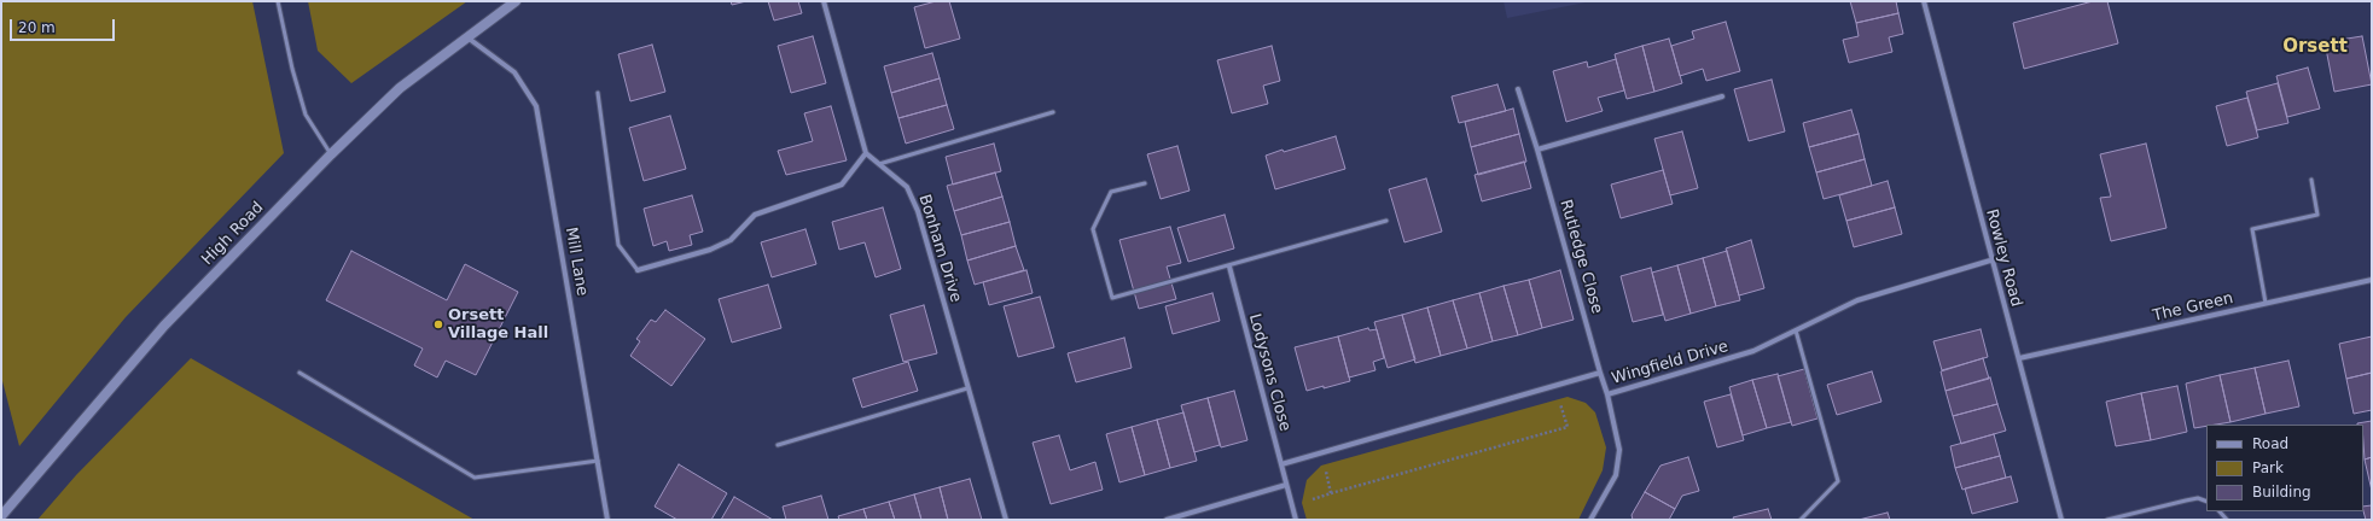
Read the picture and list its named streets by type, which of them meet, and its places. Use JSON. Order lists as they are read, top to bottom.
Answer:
{
  "streets": {
    "main road": ["High Road"],
    "street": [
      "Bonham Drive",
      "Rutledge Close",
      "Rowley Road",
      "Mill Lane",
      "The Green",
      "Wingfield Drive",
      "Lodysons Close"
    ]
  },
  "crossings": [
    ["High Road", "Mill Lane"],
    ["Rutledge Close", "Wingfield Drive"],
    ["Rowley Road", "The Green"],
    ["Rowley Road", "Wingfield Drive"],
    ["Wingfield Drive", "Lodysons Close"]
  ],
  "districts": ["Orsett"],
  "places": ["Orsett Village Hall"],
  "legend": ["Road", "Park", "Building"],
  "scale_bar": "20 m"
}
